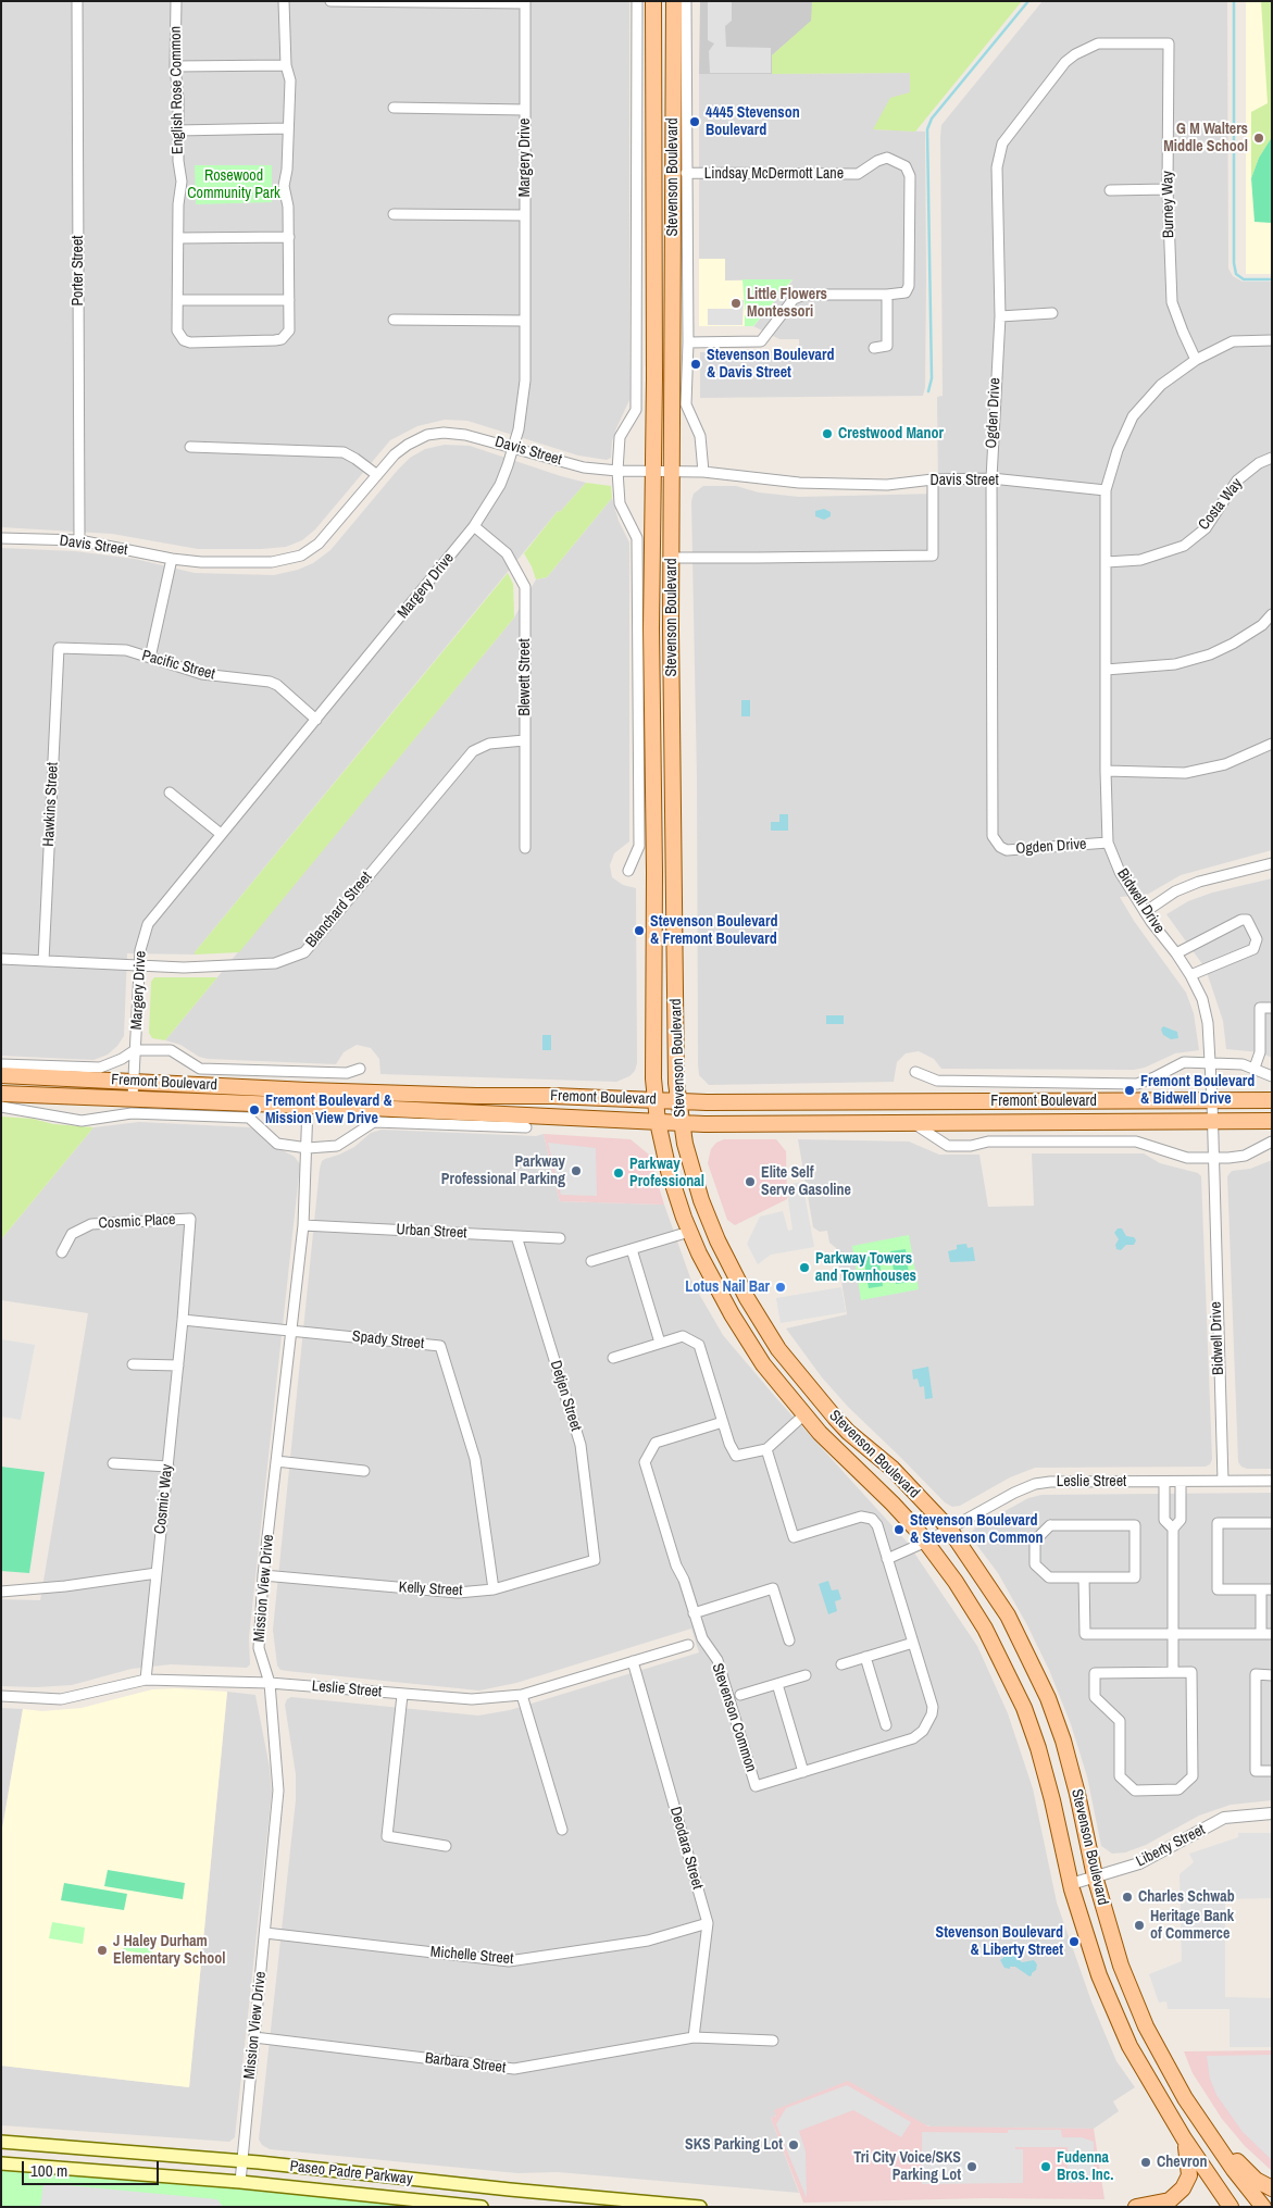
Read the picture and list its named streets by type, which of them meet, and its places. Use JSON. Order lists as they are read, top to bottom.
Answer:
{
  "streets": {
    "main road": ["Stevenson Boulevard", "Fremont Boulevard", "Paseo Padre Parkway"],
    "street": [
      "English Rose Common",
      "Margery Drive",
      "Lindsay McDermott Lane",
      "Burney Way",
      "Porter Street",
      "Ogden Drive",
      "Davis Street",
      "Costa Way",
      "Pacific Street",
      "Blewett Street",
      "Hawkins Street",
      "Bidwell Drive",
      "Blanchard Street",
      "Cosmic Place",
      "Urban Street",
      "Spady Street",
      "Detjen Street",
      "Leslie Street",
      "Cosmic Way",
      "Mission View Drive",
      "Kelly Street",
      "Stevenson Common",
      "Liberty Street",
      "Deodara Street",
      "Michelle Street",
      "Barbara Street"
    ]
  },
  "crossings": [
    ["Margery Drive", "Davis Street"],
    ["Margery Drive", "Pacific Street"],
    ["Margery Drive", "Blewett Street"],
    ["Margery Drive", "Blanchard Street"],
    ["Margery Drive", "Fremont Boulevard"],
    ["Lindsay McDermott Lane", "Stevenson Boulevard"],
    ["Stevenson Boulevard", "Davis Street"],
    ["Stevenson Boulevard", "Fremont Boulevard"],
    ["Stevenson Boulevard", "Leslie Street"],
    ["Stevenson Boulevard", "Liberty Street"],
    ["Burney Way", "Ogden Drive"],
    ["Burney Way", "Bidwell Drive"],
    ["Porter Street", "Davis Street"],
    ["Ogden Drive", "Davis Street"],
    ["Ogden Drive", "Bidwell Drive"],
    ["Davis Street", "Bidwell Drive"],
    ["Costa Way", "Bidwell Drive"],
    ["Pacific Street", "Hawkins Street"],
    ["Blewett Street", "Blanchard Street"],
    ["Hawkins Street", "Blanchard Street"],
    ["Bidwell Drive", "Fremont Boulevard"],
    ["Bidwell Drive", "Leslie Street"],
    ["Fremont Boulevard", "Mission View Drive"],
    ["Cosmic Place", "Spady Street"],
    ["Cosmic Place", "Cosmic Way"],
    ["Urban Street", "Detjen Street"],
    ["Urban Street", "Mission View Drive"],
    ["Spady Street", "Cosmic Way"],
    ["Spady Street", "Mission View Drive"],
    ["Spady Street", "Kelly Street"],
    ["Detjen Street", "Kelly Street"],
    ["Leslie Street", "Cosmic Way"],
    ["Leslie Street", "Mission View Drive"],
    ["Leslie Street", "Deodara Street"],
    ["Mission View Drive", "Kelly Street"],
    ["Mission View Drive", "Michelle Street"],
    ["Mission View Drive", "Barbara Street"],
    ["Mission View Drive", "Paseo Padre Parkway"],
    ["Deodara Street", "Michelle Street"],
    ["Deodara Street", "Barbara Street"]
  ],
  "parks": ["Rosewood Community Park"],
  "places": [
    "4445 Stevenson Boulevard",
    "G M Walters Middle School",
    "Little Flowers Montessori",
    "Stevenson Boulevard & Davis Street",
    "Crestwood Manor",
    "Stevenson Boulevard & Fremont Boulevard",
    "Fremont Boulevard & Bidwell Drive",
    "Fremont Boulevard & Mission View Drive",
    "Parkway Professional Parking",
    "Parkway Professional",
    "Elite Self Serve Gasoline",
    "Parkway Towers and Townhouses",
    "Lotus Nail Bar",
    "Stevenson Boulevard & Stevenson Common",
    "Charles Schwab",
    "Heritage Bank of Commerce",
    "Stevenson Boulevard & Liberty Street",
    "J Haley Durham Elementary School",
    "SKS Parking Lot",
    "Chevron",
    "Tri City Voice/SKS Parking Lot",
    "Fudenna Bros. Inc."
  ],
  "scale_bar": "100 m"
}
